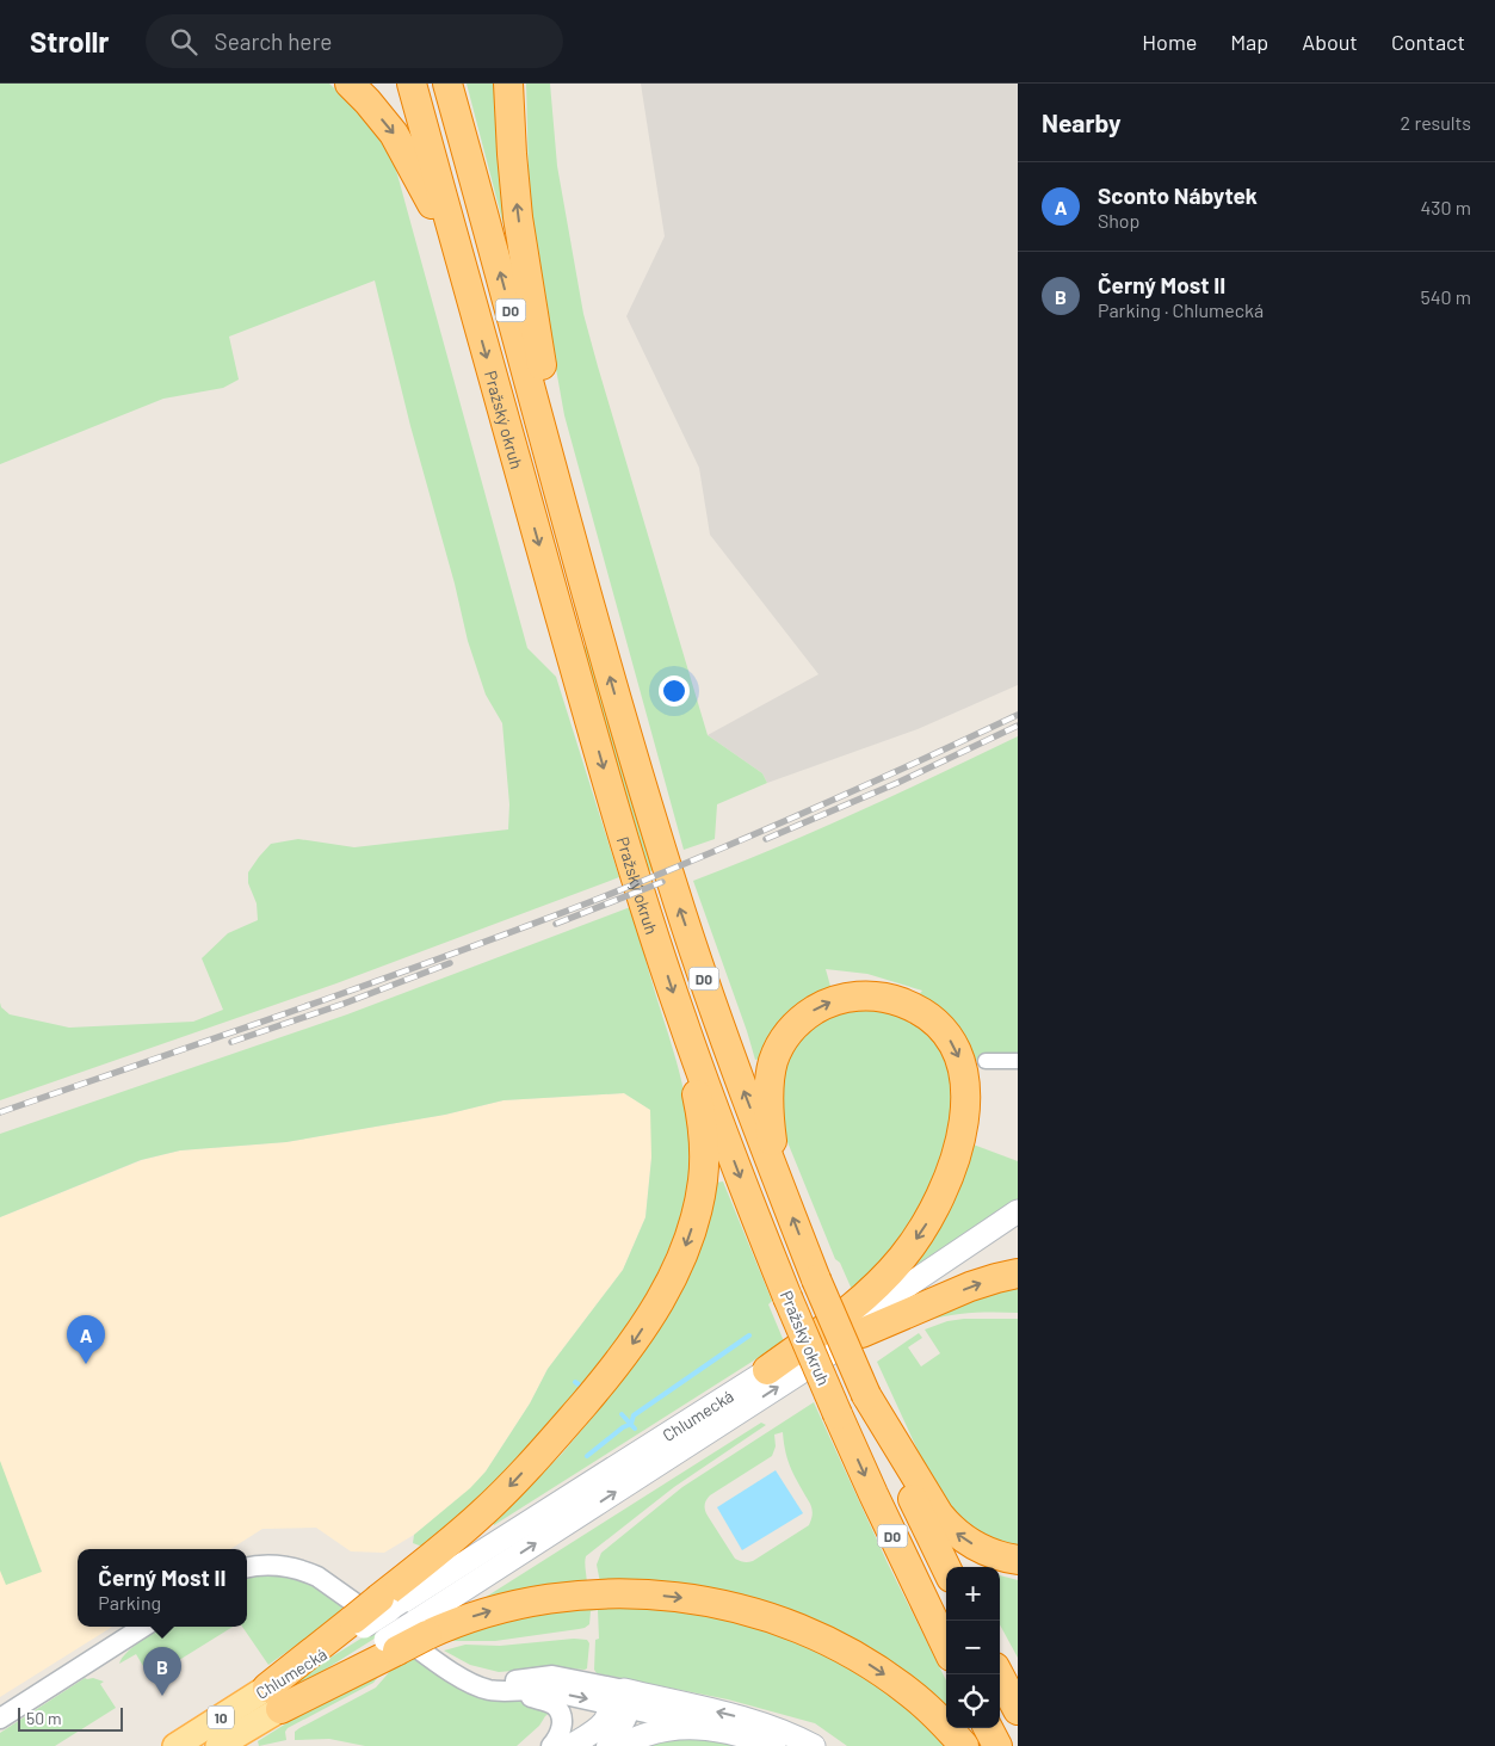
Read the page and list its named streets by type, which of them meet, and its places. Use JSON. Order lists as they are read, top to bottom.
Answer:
{
  "streets": {
    "highway": ["D0", "Pražský okruh"],
    "main road": ["Chlumecká", "10"]
  },
  "scale_bar": "50 m",
  "page": {
    "header": "Strollr",
    "search": "Search here",
    "nav": [
      "Home",
      "Map",
      "About",
      "Contact"
    ],
    "heading": ["Nearby", "2 results"],
    "list": [
      {
        "mark": "A",
        "name": "Sconto Nábytek",
        "note": "Shop",
        "value": "430 m"
      },
      {
        "mark": "B",
        "name": "Černý Most II",
        "note": "Parking · Chlumecká",
        "value": "540 m"
      }
    ],
    "pins": ["A", "B"],
    "popup": ["Černý Most II", "Parking"],
    "map_buttons": ["+", "−"],
    "scale": "50 m"
  }
}
